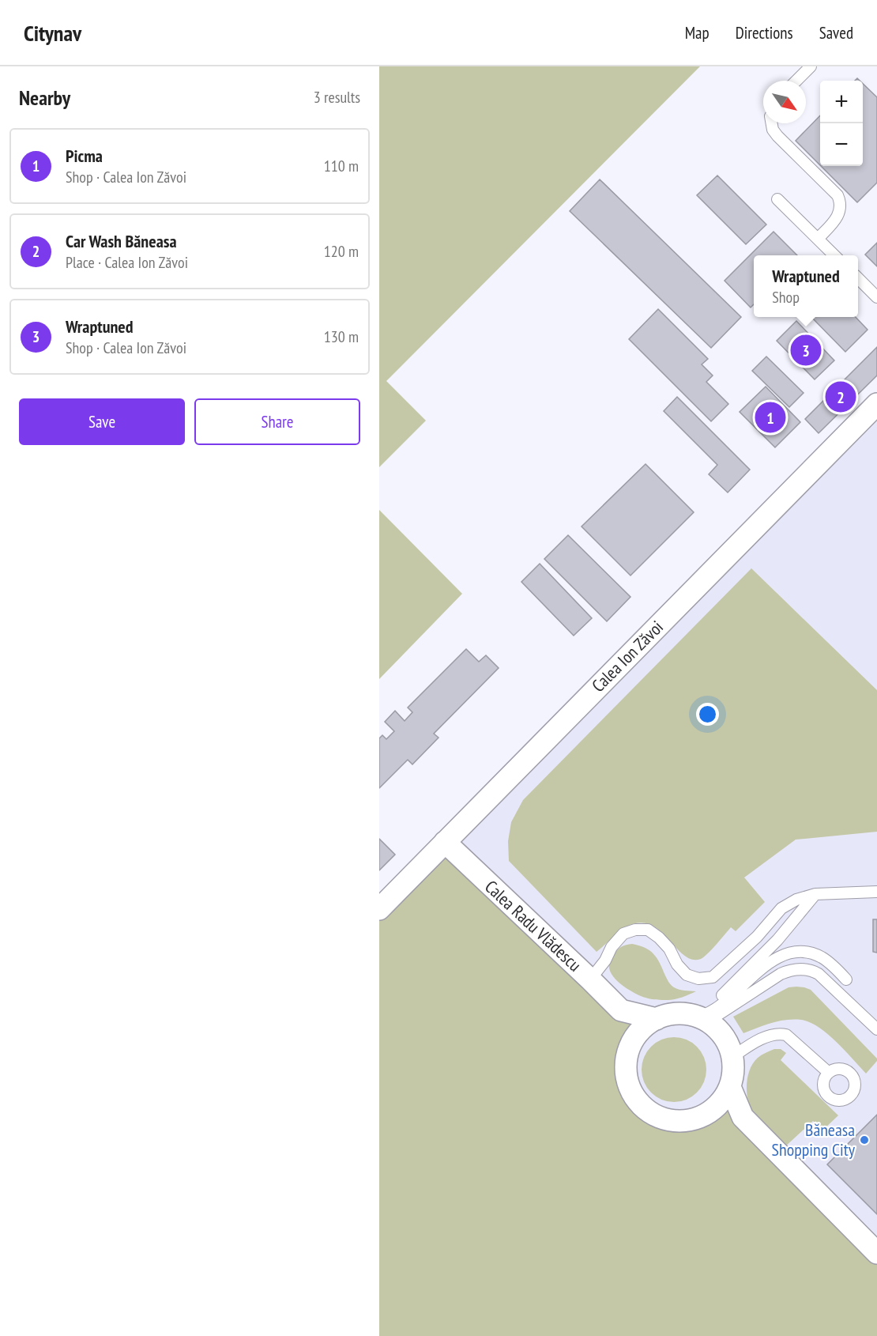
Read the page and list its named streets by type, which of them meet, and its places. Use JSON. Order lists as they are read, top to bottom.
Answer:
{
  "streets": {
    "street": ["Calea Ion Zăvoi", "Calea Radu Vlădescu"]
  },
  "crossings": [
    ["Calea Ion Zăvoi", "Calea Radu Vlădescu"]
  ],
  "places": ["Băneasa Shopping City"],
  "north": "bottom right",
  "page": {
    "header": "Citynav",
    "nav": ["Map", "Directions", "Saved"],
    "heading": ["Nearby", "3 results"],
    "map_buttons": ["+", "−"],
    "list": [
      {
        "mark": "1",
        "name": "Picma",
        "note": "Shop · Calea Ion Zăvoi",
        "value": "110 m"
      },
      {
        "mark": "2",
        "name": "Car Wash Băneasa",
        "note": "Place · Calea Ion Zăvoi",
        "value": "120 m"
      },
      {
        "mark": "3",
        "name": "Wraptuned",
        "note": "Shop · Calea Ion Zăvoi",
        "value": "130 m"
      }
    ],
    "popup": ["Wraptuned", "Shop"],
    "pins": ["3", "2", "1"],
    "buttons": ["Save", "Share"]
  }
}
